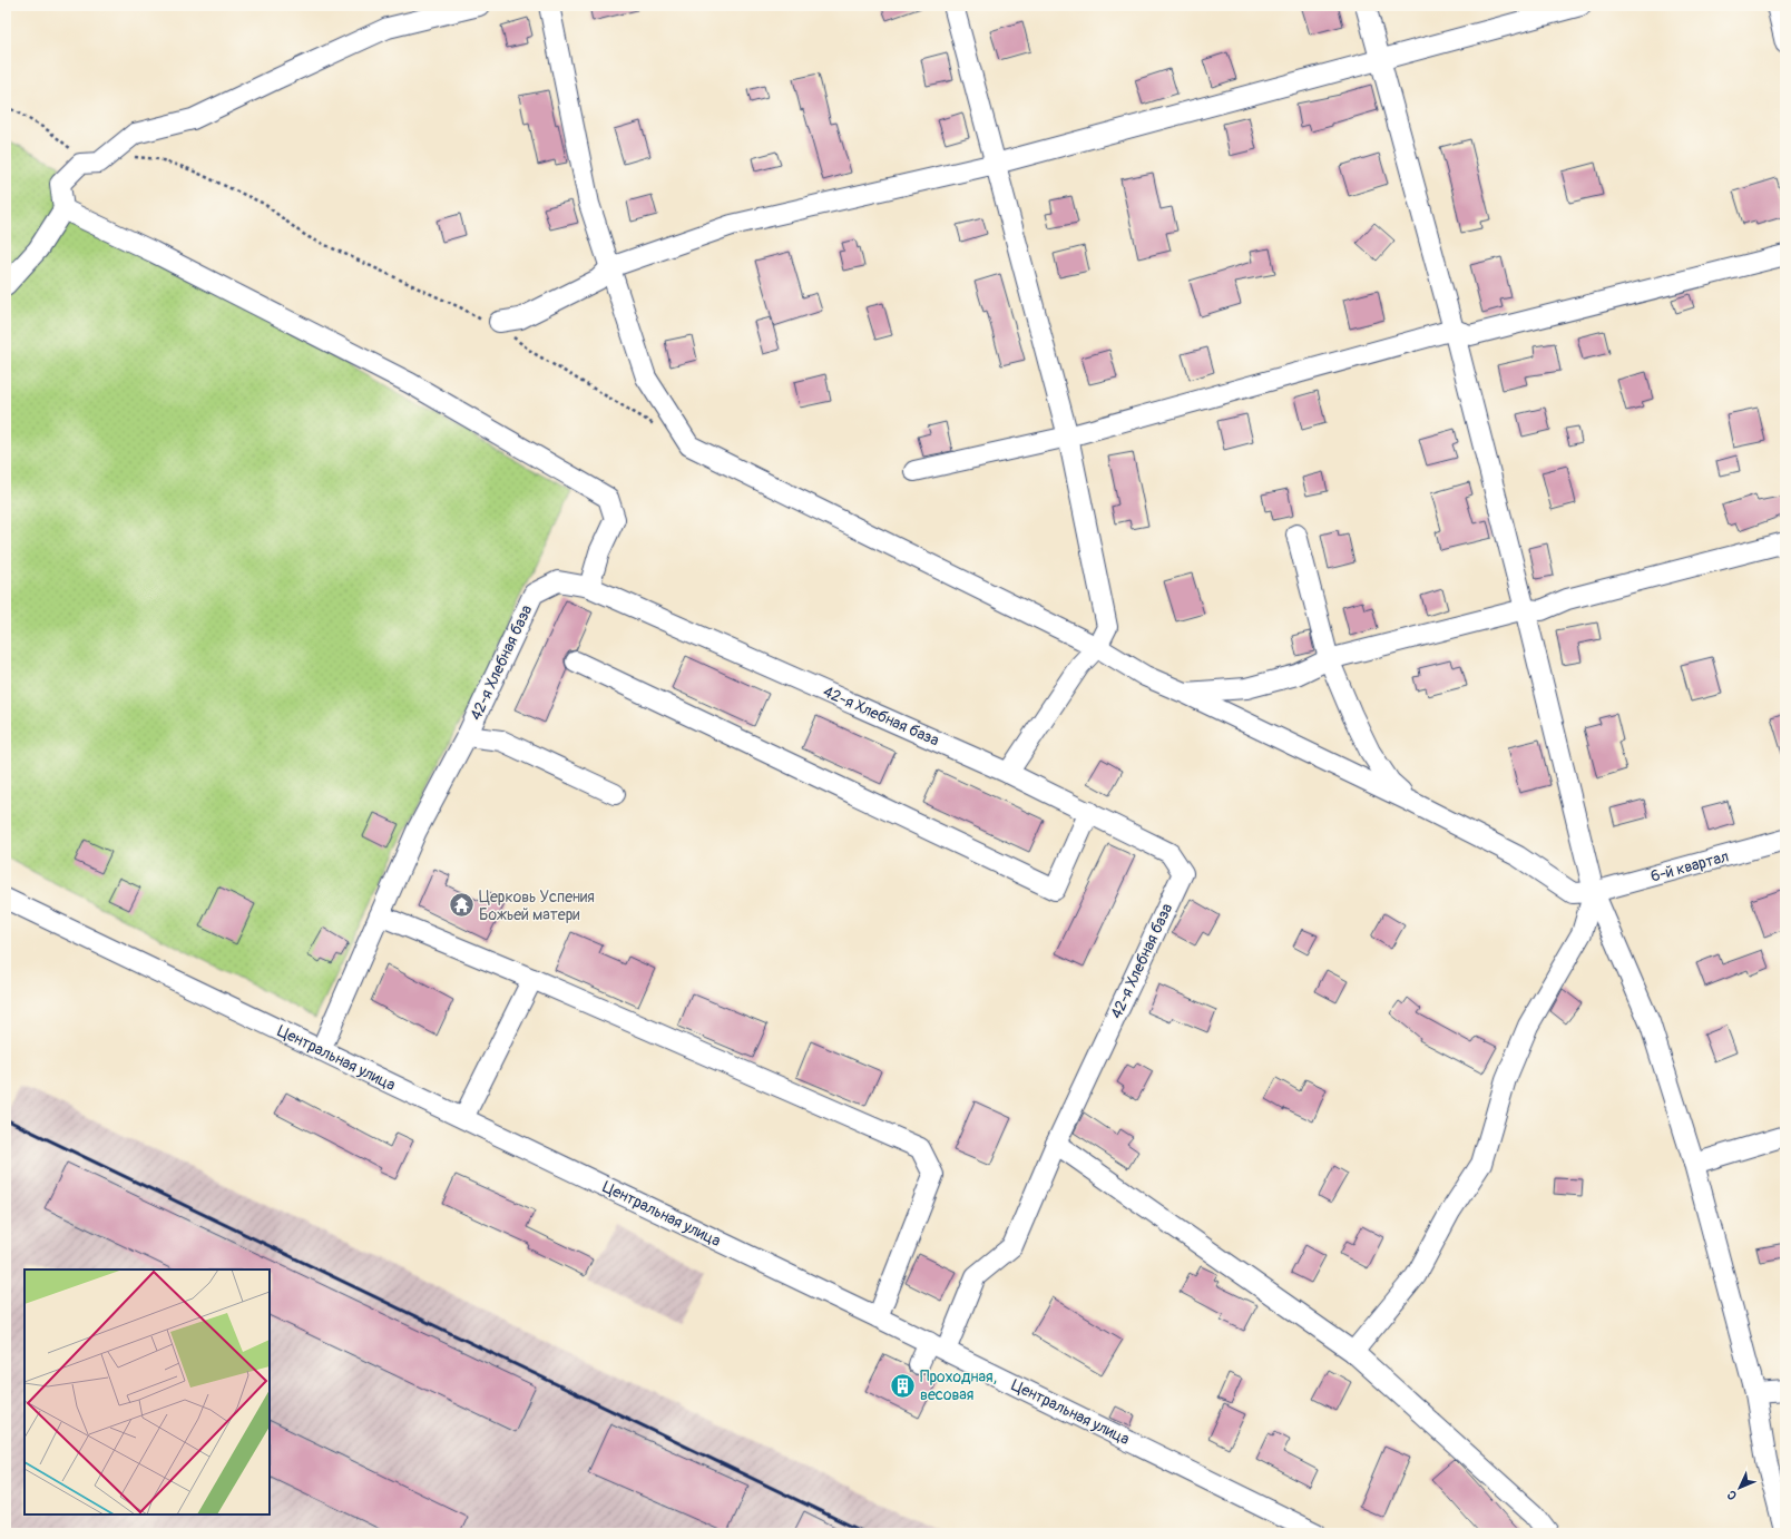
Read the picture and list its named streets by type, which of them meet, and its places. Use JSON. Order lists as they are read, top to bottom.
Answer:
{
  "streets": {
    "street": ["42-я Хлебная база", "6-й квартал", "Центральная улица"]
  },
  "crossings": [
    ["42-я Хлебная база", "Центральная улица"]
  ],
  "places": {
    "temple": ["Церковь Успения Божьей матери"],
    "building": ["Проходная, весовая"]
  },
  "north": "bottom left"
}
